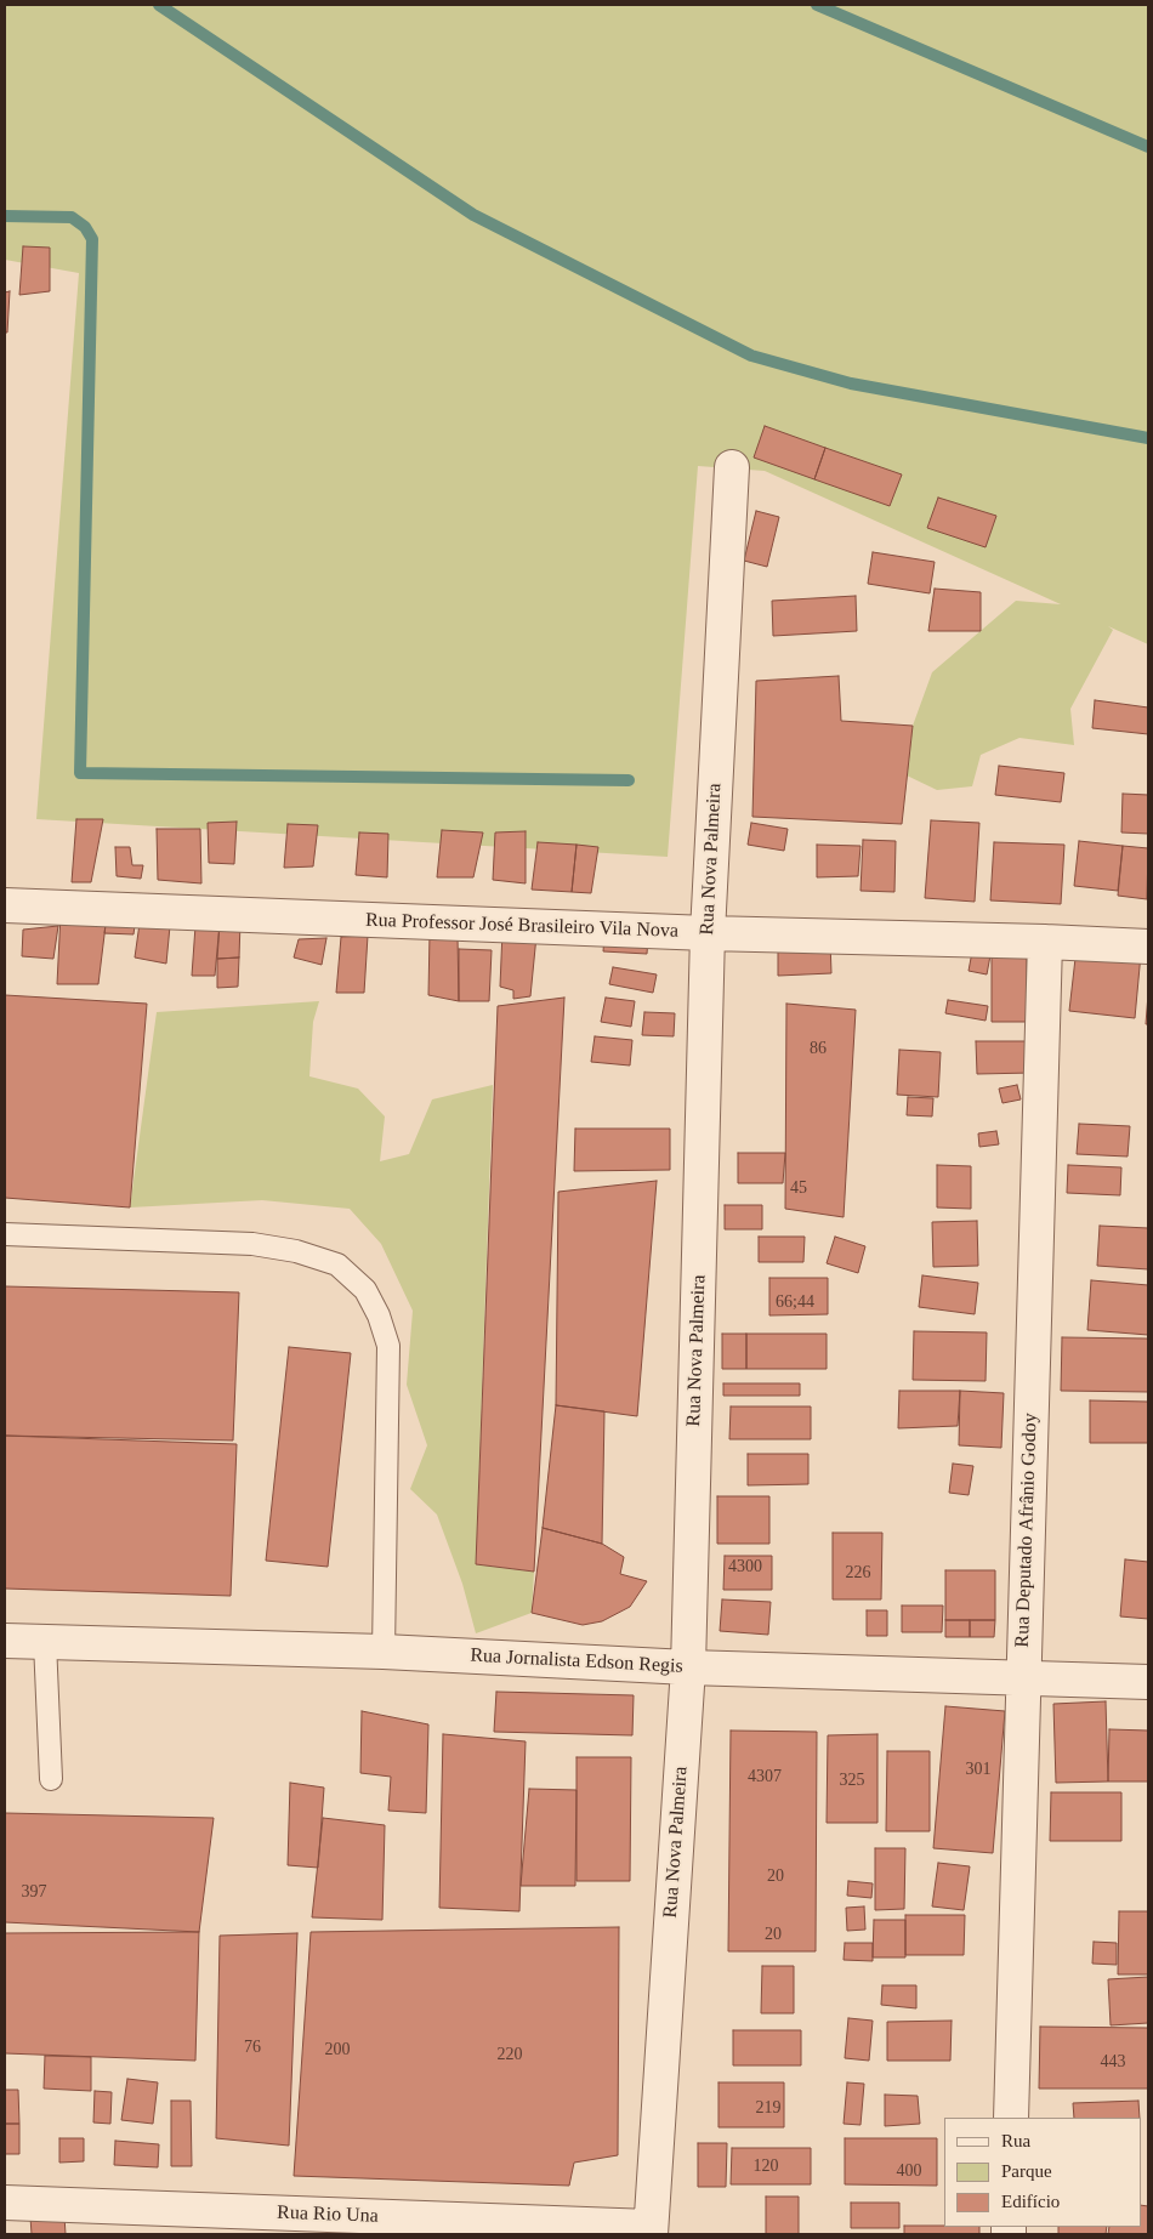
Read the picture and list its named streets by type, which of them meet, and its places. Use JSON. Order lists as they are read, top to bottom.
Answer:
{
  "streets": {
    "street": [
      "Rua Nova Palmeira",
      "Rua Professor José Brasileiro Vila Nova",
      "Rua Deputado Afrânio Godoy",
      "Rua Jornalista Edson Regis",
      "Rua Rio Una"
    ]
  },
  "crossings": [
    ["Rua Nova Palmeira", "Rua Professor José Brasileiro Vila Nova"],
    ["Rua Nova Palmeira", "Rua Jornalista Edson Regis"],
    ["Rua Nova Palmeira", "Rua Rio Una"],
    ["Rua Professor José Brasileiro Vila Nova", "Rua Deputado Afrânio Godoy"],
    ["Rua Deputado Afrânio Godoy", "Rua Jornalista Edson Regis"]
  ],
  "house_numbers": [
    "86",
    "45",
    "66;44",
    "4300",
    "226",
    "301",
    "4307",
    "325",
    "20",
    "397",
    "20",
    "76",
    "200",
    "220",
    "443",
    "219",
    "120",
    "400"
  ],
  "legend": ["Rua", "Parque", "Edifício"]
}
